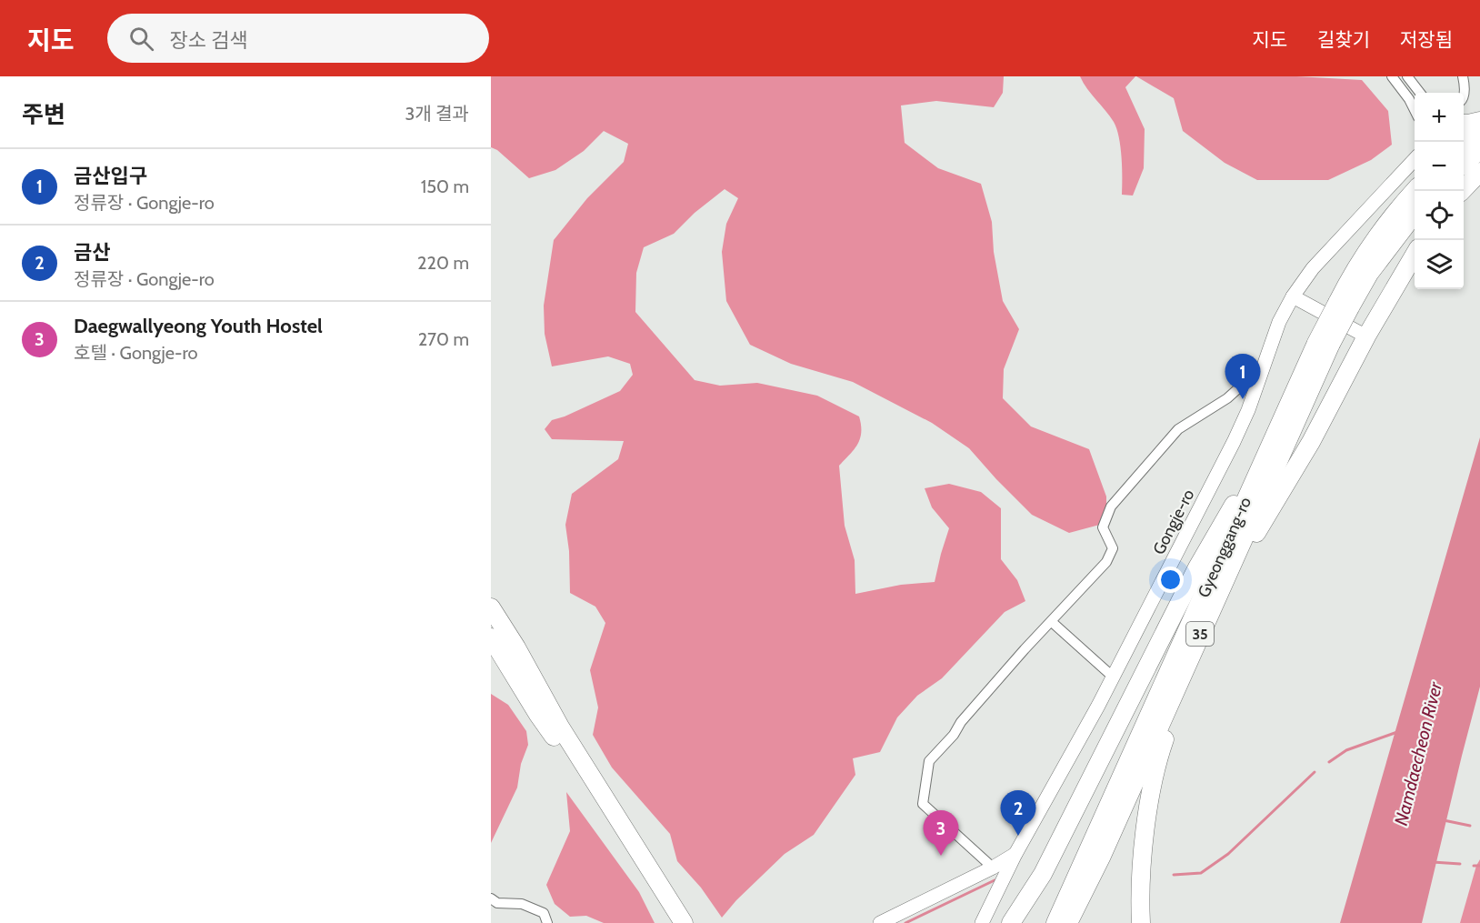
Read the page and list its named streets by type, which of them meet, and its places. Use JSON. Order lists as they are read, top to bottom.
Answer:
{
  "streets": {
    "highway": ["Gyeonggang-ro", "35"],
    "street": ["Gongje-ro"]
  },
  "water": ["Namdaecheon River"],
  "page": {
    "header": "지도",
    "search": "장소 검색",
    "nav": ["지도", "길찾기", "저장됨"],
    "heading": ["주변", "3개 결과"],
    "map_buttons": ["+", "−"],
    "list": [
      {
        "mark": "1",
        "name": "금산입구",
        "note": "정류장 · Gongje-ro",
        "value": "150 m"
      },
      {
        "mark": "2",
        "name": "금산",
        "note": "정류장 · Gongje-ro",
        "value": "220 m"
      },
      {
        "mark": "3",
        "name": "Daegwallyeong Youth Hostel",
        "note": "호텔 · Gongje-ro",
        "value": "270 m"
      }
    ],
    "pins": ["1", "2", "3"]
  }
}
